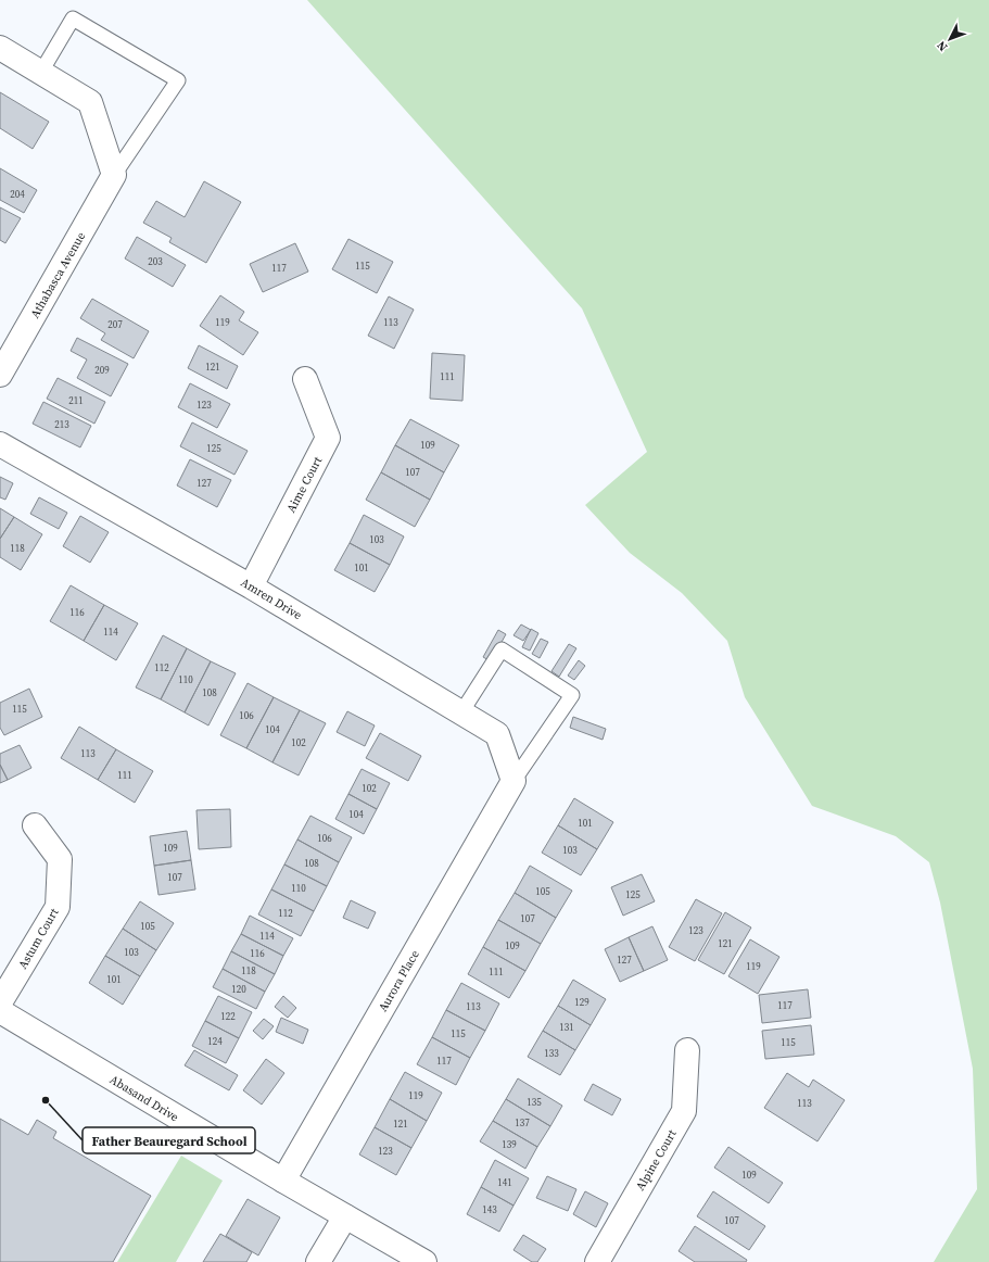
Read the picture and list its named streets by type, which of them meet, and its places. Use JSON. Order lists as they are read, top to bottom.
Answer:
{
  "streets": {
    "street": [
      "Athabasca Avenue",
      "Aime Court",
      "Amren Drive",
      "Astum Court",
      "Aurora Place",
      "Abasand Drive",
      "Alpine Court"
    ]
  },
  "crossings": [
    ["Aime Court", "Amren Drive"],
    ["Amren Drive", "Aurora Place"],
    ["Aurora Place", "Abasand Drive"]
  ],
  "places": ["Father Beauregard School"],
  "house_numbers": [
    "204",
    "203",
    "115",
    "117",
    "119",
    "113",
    "207",
    "121",
    "209",
    "111",
    "211",
    "123",
    "213",
    "109",
    "125",
    "107",
    "127",
    "103",
    "118",
    "101",
    "116",
    "114",
    "112",
    "110",
    "108",
    "115",
    "106",
    "104",
    "102",
    "113",
    "111",
    "102",
    "104",
    "101",
    "106",
    "109",
    "103",
    "108",
    "107",
    "110",
    "105",
    "125",
    "112",
    "107",
    "105",
    "123",
    "114",
    "121",
    "109",
    "103",
    "116",
    "127",
    "119",
    "118",
    "111",
    "101",
    "120",
    "129",
    "117",
    "113",
    "122",
    "131",
    "115",
    "124",
    "115",
    "133",
    "117",
    "119",
    "135",
    "113",
    "137",
    "121",
    "139",
    "123",
    "109",
    "141",
    "143",
    "107"
  ],
  "north": "bottom left"
}
